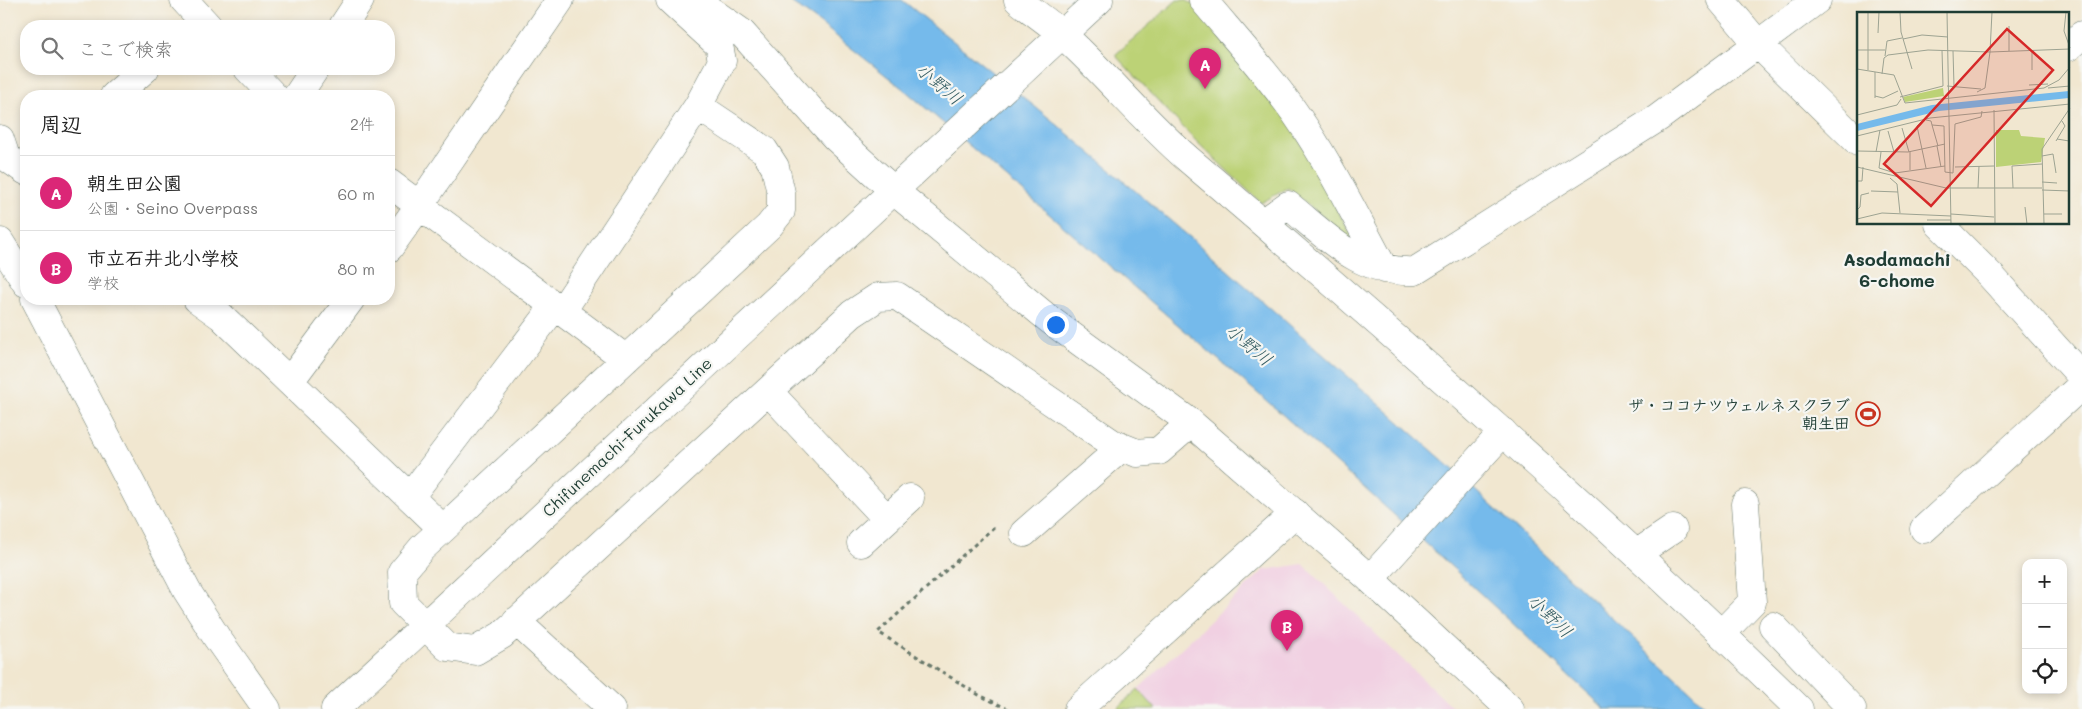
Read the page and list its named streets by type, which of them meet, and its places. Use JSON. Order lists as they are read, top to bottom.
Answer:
{
  "streets": {
    "street": ["Chifunemachi-Furukawa Line"]
  },
  "districts": ["Asodamachi 6-chome"],
  "water": ["小野川"],
  "places": {
    "sports": ["ザ・ココナツウェルネスクラブ 朝生田"]
  },
  "page": {
    "search": "ここで検索",
    "pins": ["A", "B"],
    "heading": ["周辺", "2件"],
    "list": [
      {
        "mark": "A",
        "name": "朝生田公園",
        "note": "公園 · Seino Overpass",
        "value": "60 m"
      },
      {
        "mark": "B",
        "name": "市立石井北小学校",
        "note": "学校",
        "value": "80 m"
      }
    ],
    "map_buttons": ["+", "−"]
  }
}
